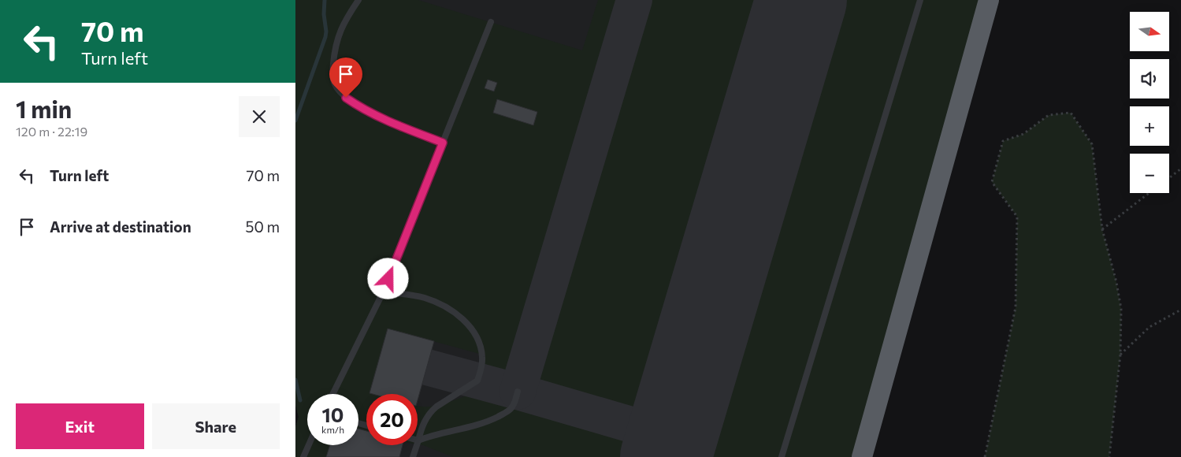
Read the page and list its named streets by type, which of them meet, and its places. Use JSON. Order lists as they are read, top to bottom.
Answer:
{
  "north": "right",
  "page": {
    "turn": ["70 m", "Turn left"],
    "map_buttons": ["+", "−"],
    "heading": ["1 min", "120 m · 22:19"],
    "list": [
      {
        "name": "Turn left",
        "value": "70 m"
      },
      {
        "name": "Arrive at destination",
        "value": "50 m"
      }
    ],
    "speed": "10 km/h",
    "limit": "20",
    "buttons": ["Exit", "Share"]
  }
}
